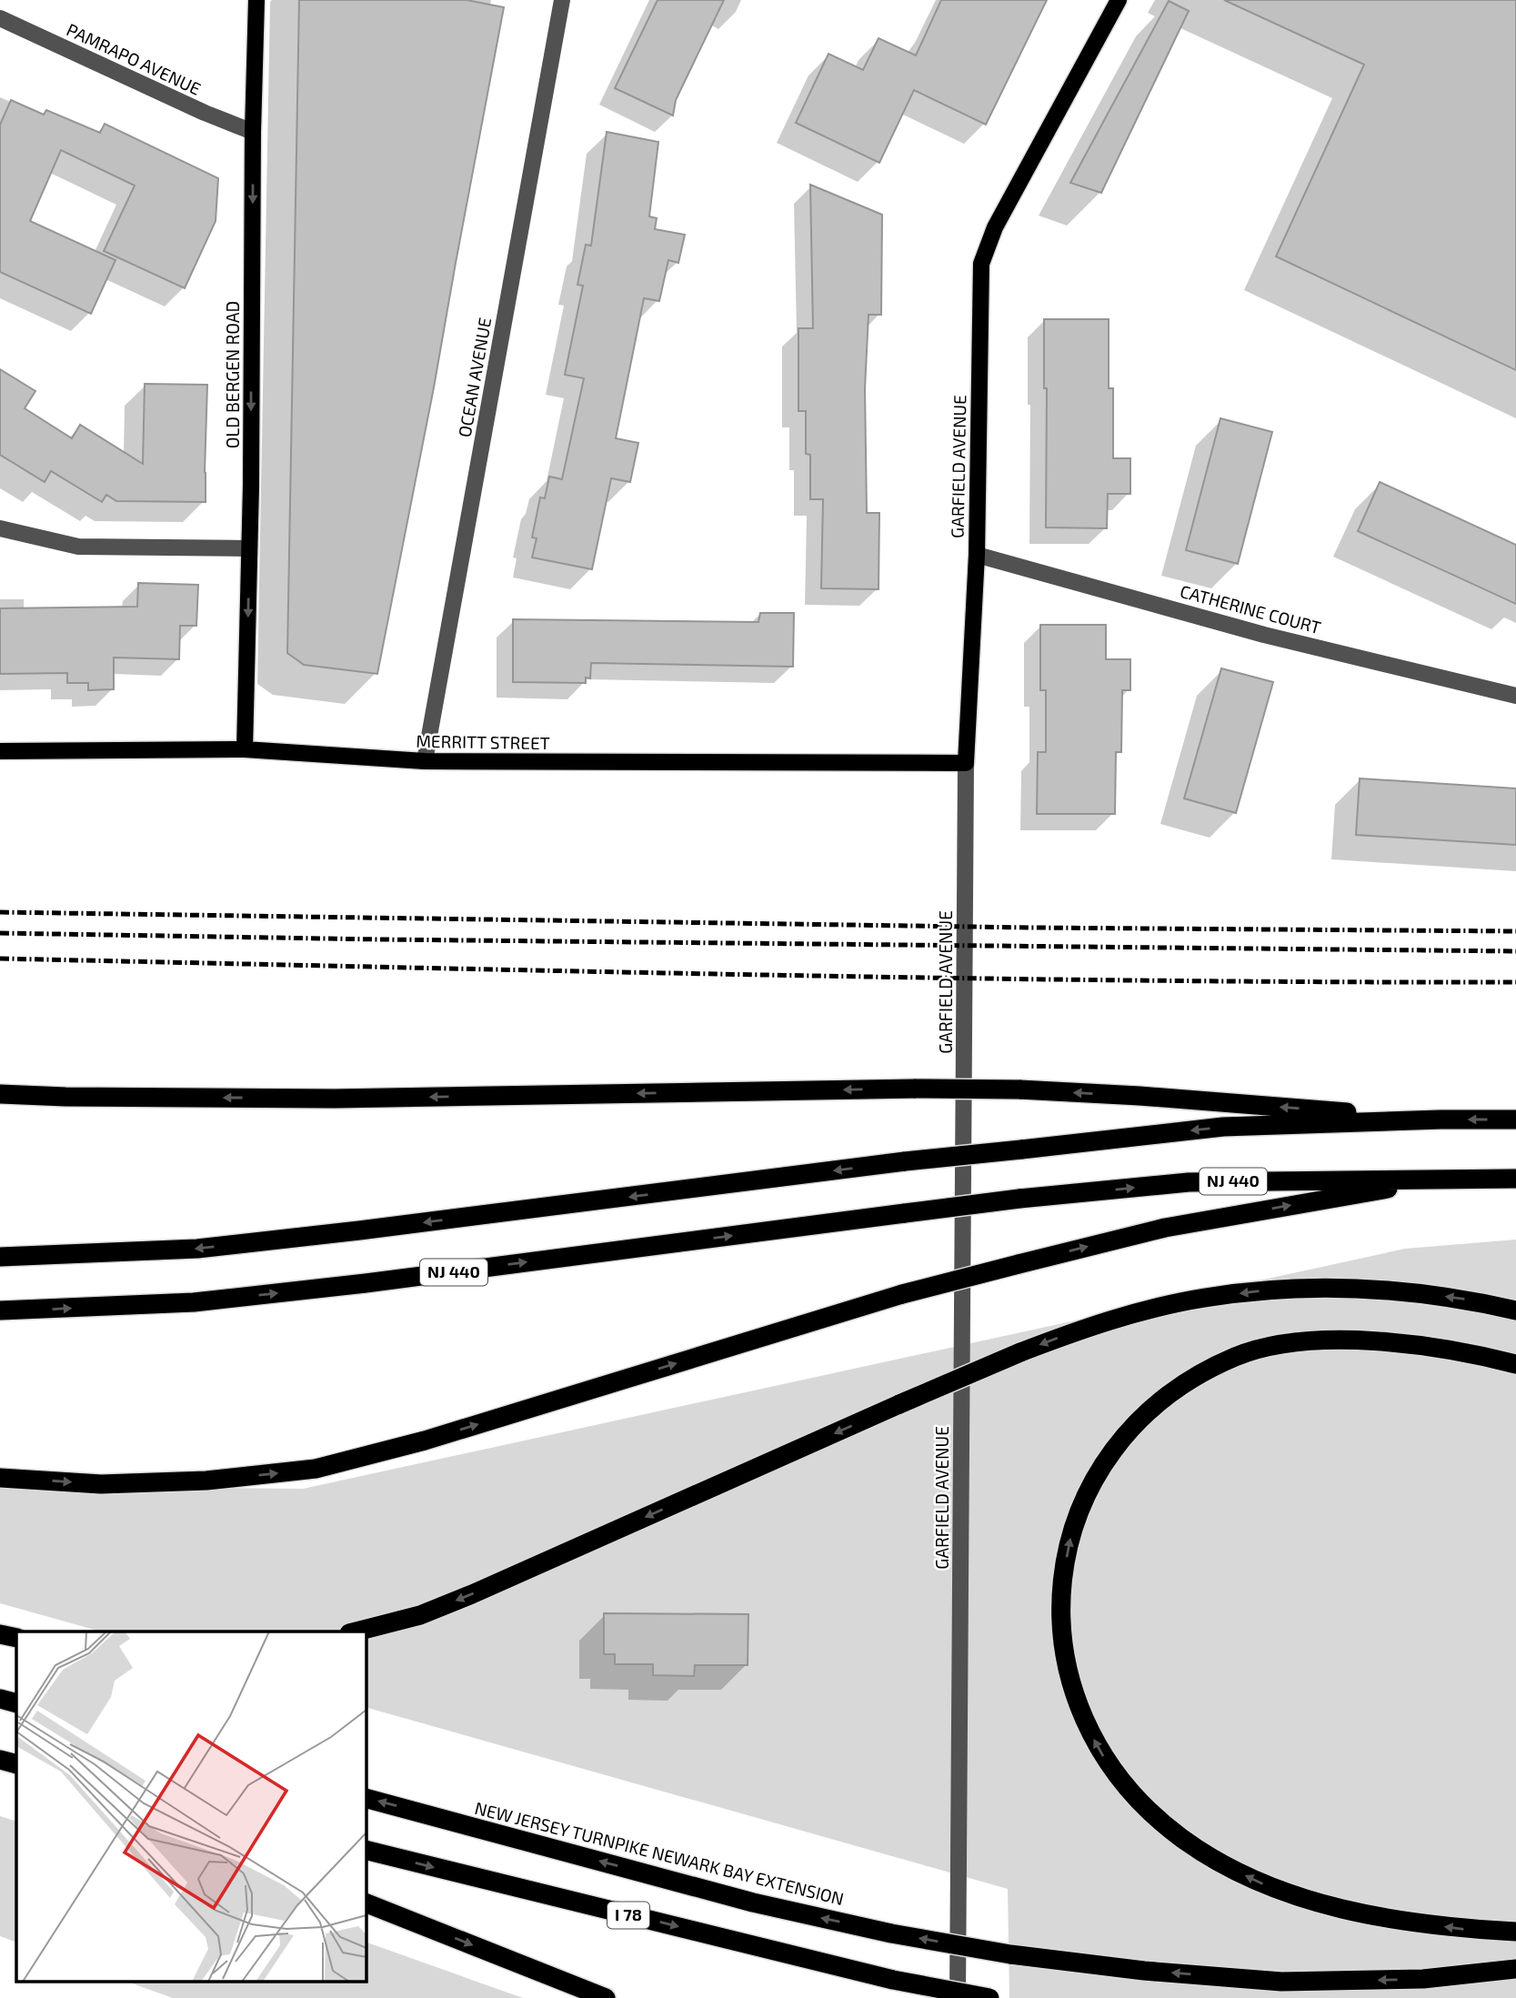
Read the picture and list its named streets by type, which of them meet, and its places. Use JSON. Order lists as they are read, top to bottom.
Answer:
{
  "streets": {
    "highway": ["NJ 440", "NEW JERSEY TURNPIKE NEWARK BAY EXTENSION", "I 78"],
    "main road": ["OLD BERGEN ROAD", "GARFIELD AVENUE", "MERRITT STREET"],
    "street": ["PAMRAPO AVENUE", "OCEAN AVENUE", "CATHERINE COURT"]
  },
  "crossings": [
    ["PAMRAPO AVENUE", "OLD BERGEN ROAD"],
    ["OLD BERGEN ROAD", "MERRITT STREET"],
    ["OCEAN AVENUE", "MERRITT STREET"],
    ["GARFIELD AVENUE", "CATHERINE COURT"],
    ["GARFIELD AVENUE", "MERRITT STREET"]
  ],
  "one_way": ["OLD BERGEN ROAD"]
}
